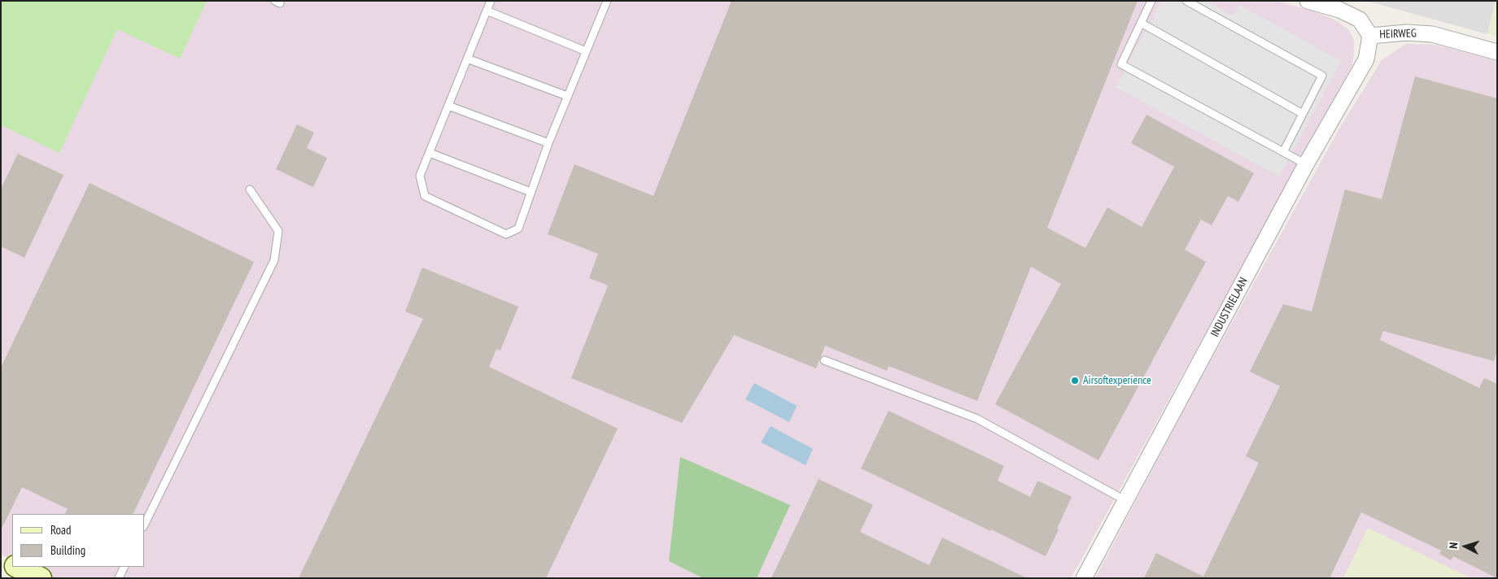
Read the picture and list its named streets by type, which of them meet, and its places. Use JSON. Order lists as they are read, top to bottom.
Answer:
{
  "streets": {
    "street": ["HEIRWEG", "INDUSTRIELAAN"]
  },
  "crossings": [
    ["HEIRWEG", "INDUSTRIELAAN"]
  ],
  "places": ["Airsoftexperience"],
  "legend": ["Road", "Building"],
  "north": "left"
}
